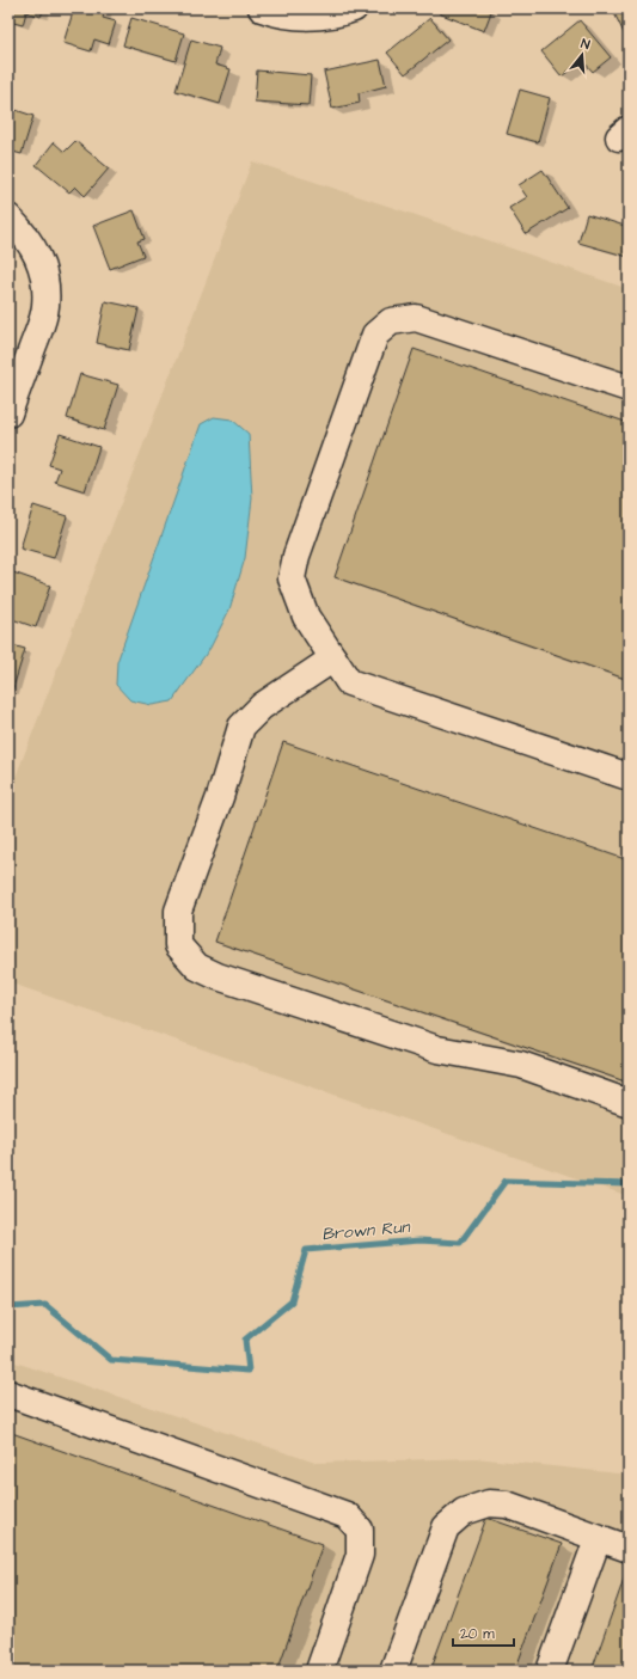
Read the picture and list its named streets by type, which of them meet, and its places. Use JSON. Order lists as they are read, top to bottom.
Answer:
{
  "water": ["Brown Run"],
  "scale_bar": "20 m",
  "north": "top"
}
